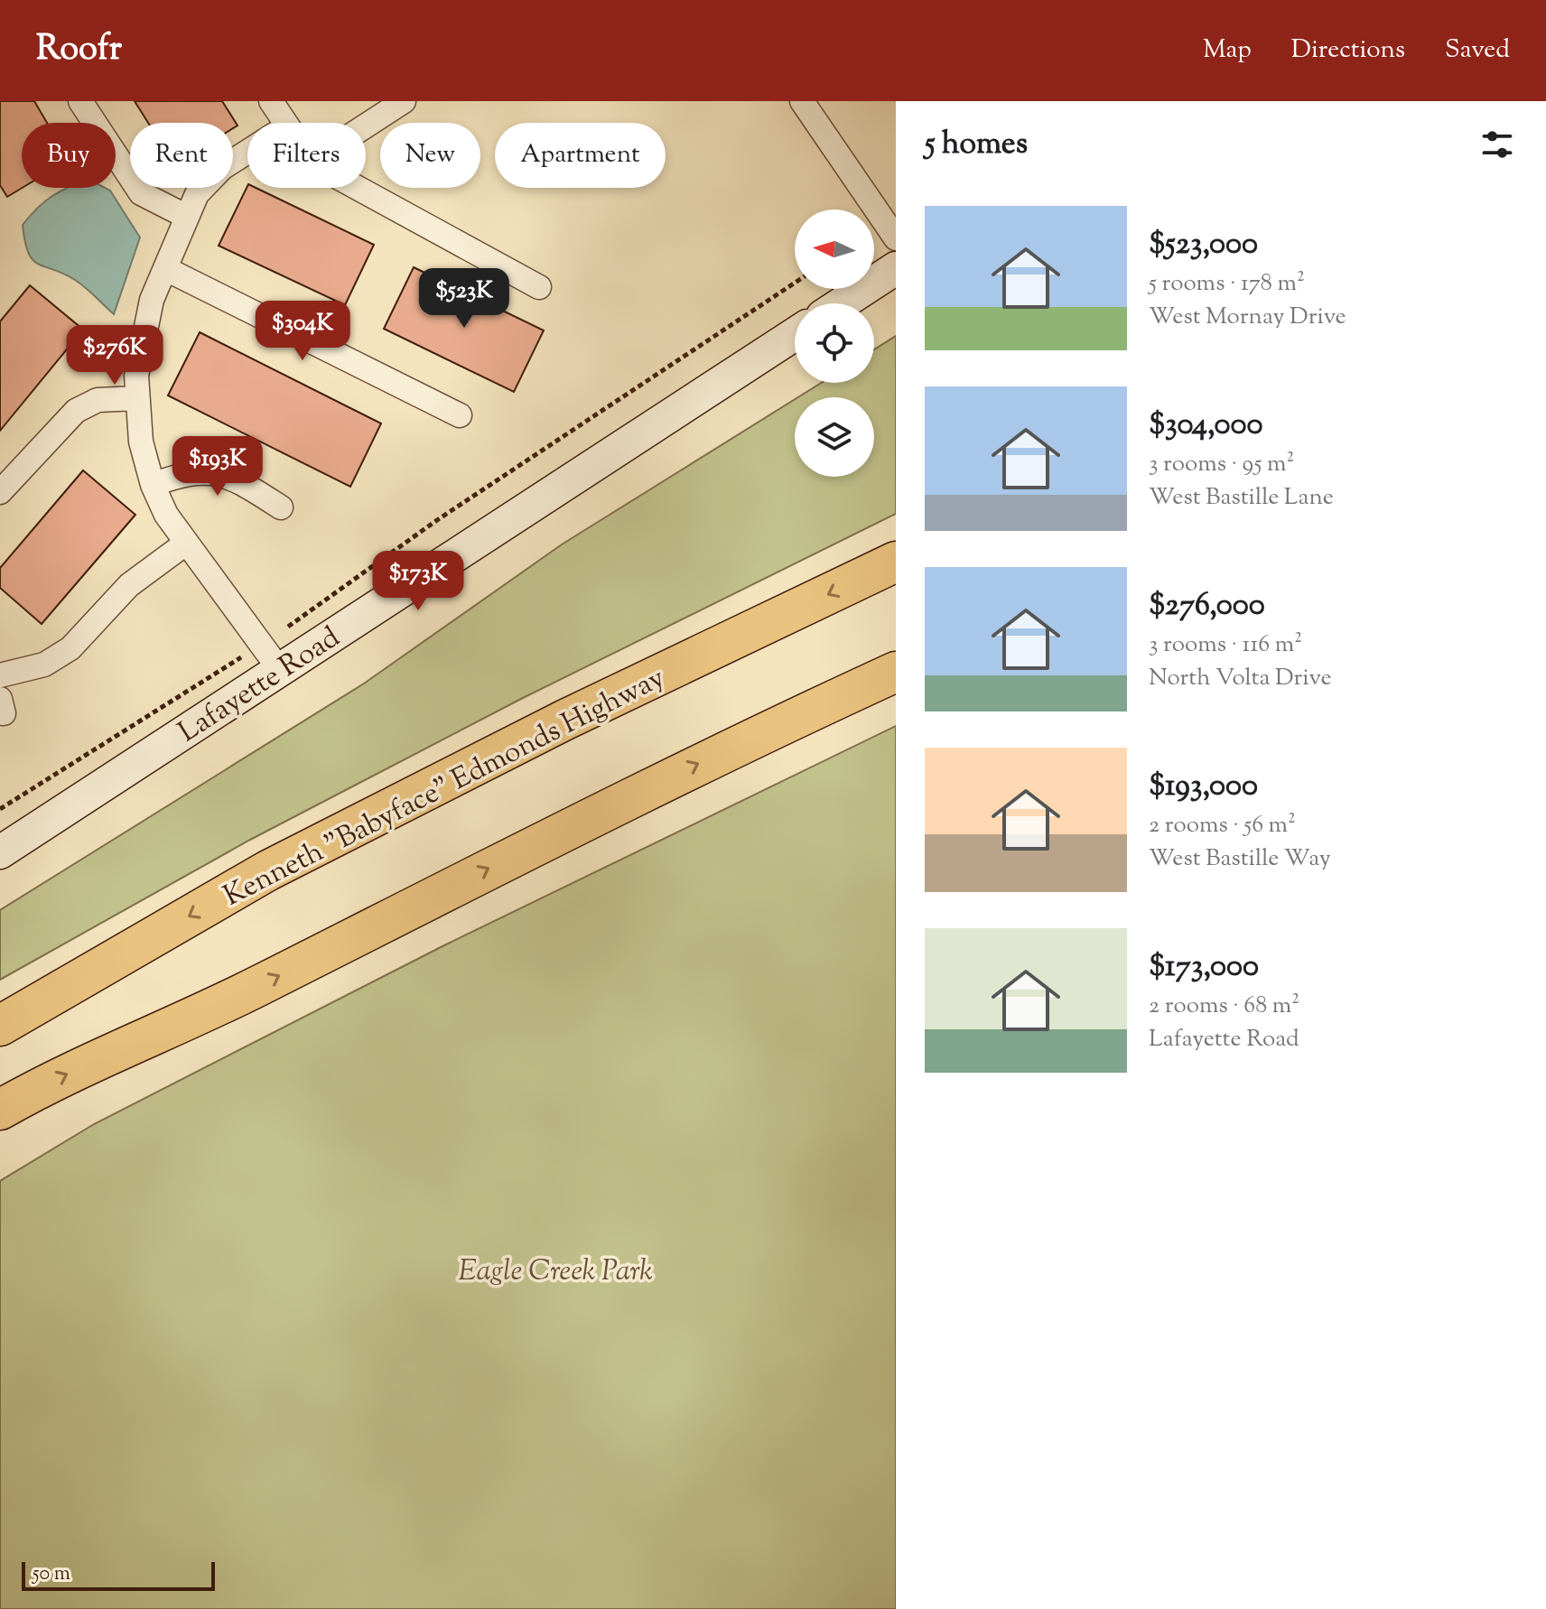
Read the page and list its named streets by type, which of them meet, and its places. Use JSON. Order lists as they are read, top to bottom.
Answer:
{
  "streets": {
    "highway": ["Kenneth \"Babyface\" Edmonds Highway"],
    "main road": ["Lafayette Road"]
  },
  "parks": ["Eagle Creek Park"],
  "scale_bar": "50 m",
  "north": "left",
  "page": {
    "header": "Roofr",
    "nav": ["Map", "Directions", "Saved"],
    "heading": "5 homes",
    "chip": [
      "Buy",
      "Rent",
      "Filters",
      "New",
      "Apartment"
    ],
    "list": [
      {
        "name": "$523,000",
        "note": "5 rooms · 178 m² · West Mornay Drive"
      },
      {
        "name": "$304,000",
        "note": "3 rooms · 95 m² · West Bastille Lane"
      },
      {
        "name": "$276,000",
        "note": "3 rooms · 116 m² · North Volta Drive"
      },
      {
        "name": "$193,000",
        "note": "2 rooms · 56 m² · West Bastille Way"
      },
      {
        "name": "$173,000",
        "note": "2 rooms · 68 m² · Lafayette Road"
      }
    ],
    "price": [
      "$523K",
      "$304K",
      "$276K",
      "$193K",
      "$173K"
    ],
    "scale": "50 m"
  }
}
